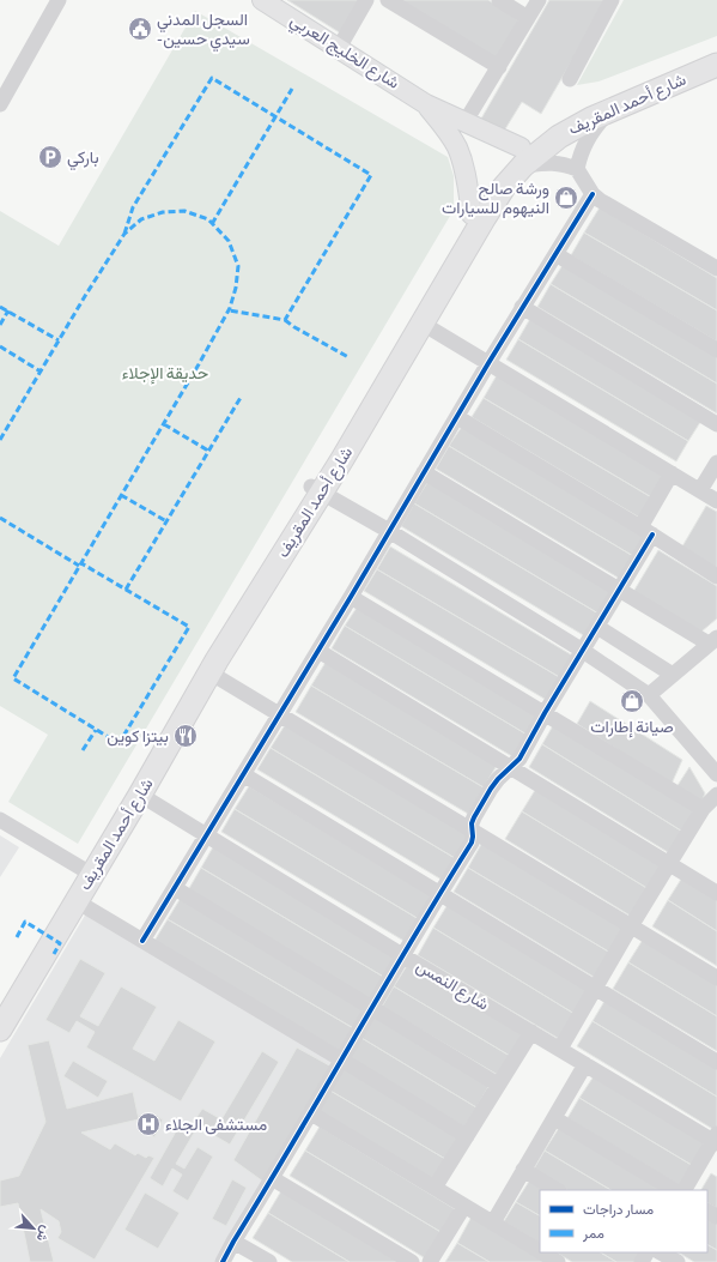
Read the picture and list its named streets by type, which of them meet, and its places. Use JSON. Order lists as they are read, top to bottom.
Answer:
{
  "streets": {
    "highway": ["شارع أحمد المقريف"],
    "main road": ["شارع الخليج العربي"],
    "street": ["شارع النمس"]
  },
  "crossings": [
    ["شارع الخليج العربي", "شارع أحمد المقريف"],
    ["شارع أحمد المقريف", "شارع النمس"]
  ],
  "parks": ["حديقة الإجلاء"],
  "places": {
    "public building": ["السجل المدني -سيدي حسين"],
    "parking": ["باركي"],
    "shop": ["ورشة صالح النيهوم للسيارات", "صيانة إطارات"],
    "restaurant": ["بيتزا كوين"],
    "hospital": ["مستشفى الجلاء"]
  },
  "legend": ["مسار دراجات", "ممر"],
  "north": "bottom right"
}
